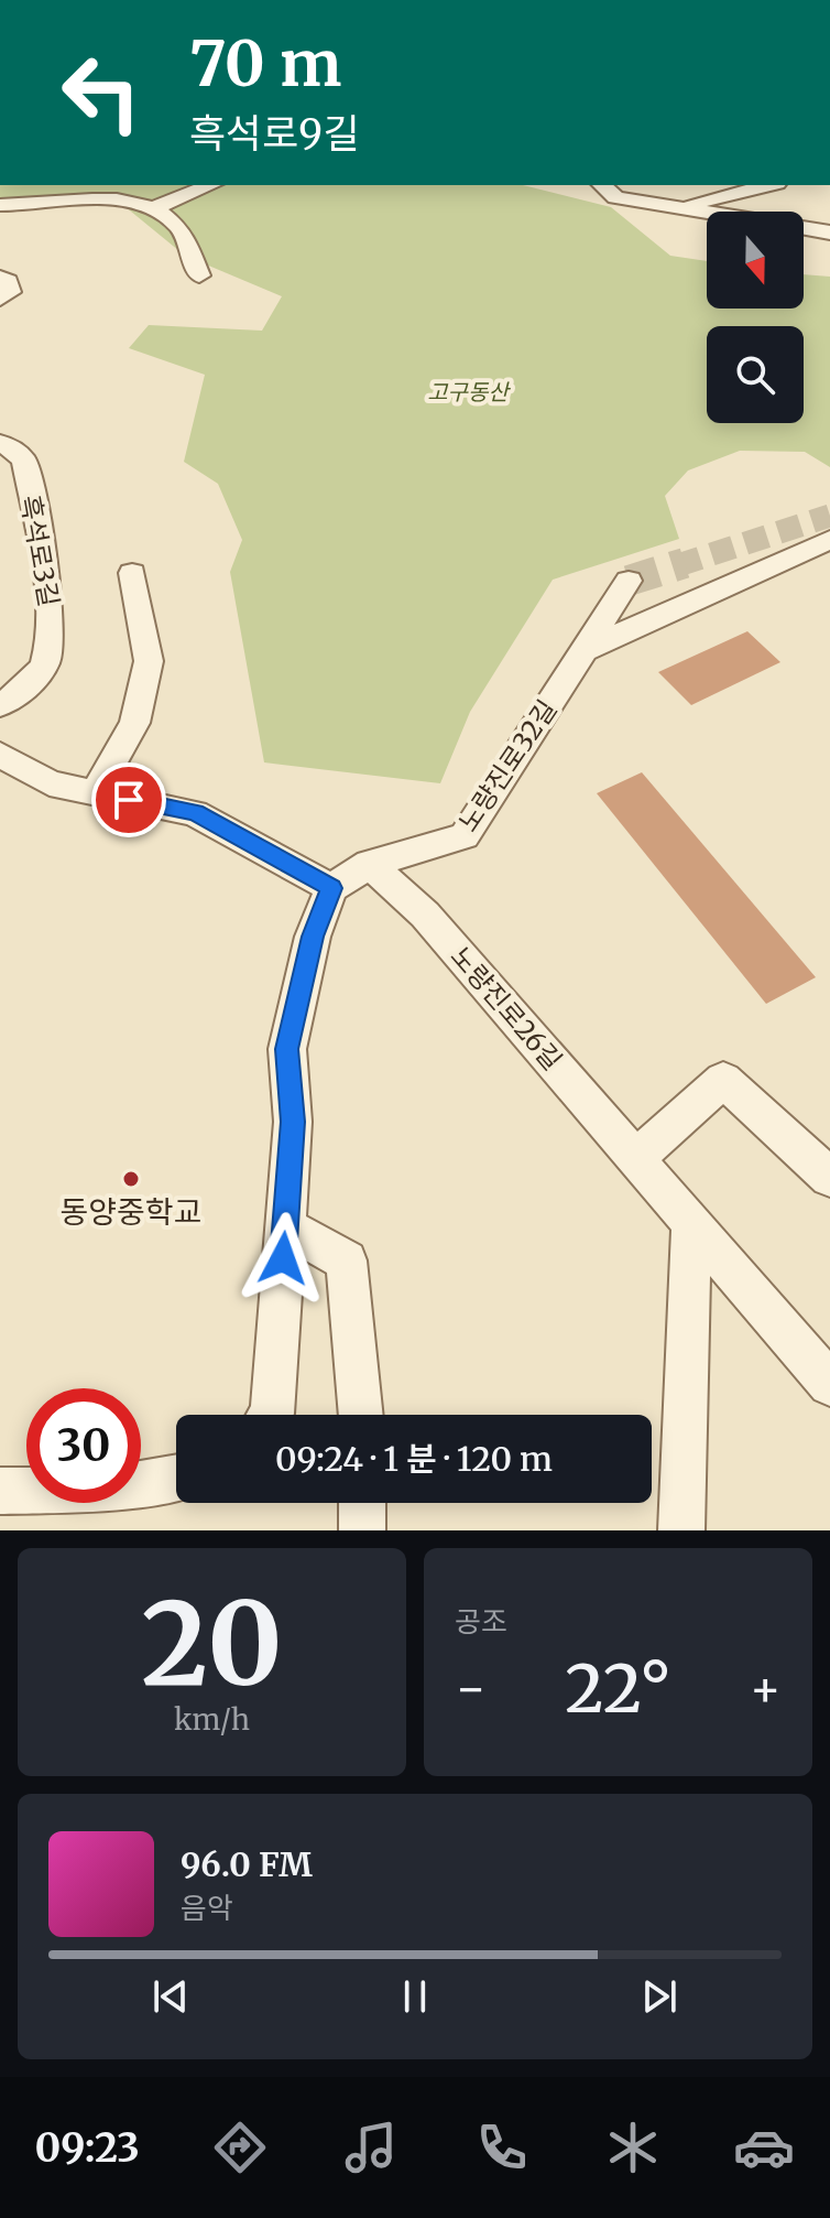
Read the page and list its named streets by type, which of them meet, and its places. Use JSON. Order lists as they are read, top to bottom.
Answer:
{
  "streets": {
    "street": ["흑석로3길", "노량진로32길", "노량진로26길"]
  },
  "crossings": [
    ["노량진로32길", "노량진로26길"]
  ],
  "parks": ["고구동산"],
  "places": ["동양중학교"],
  "north": "bottom",
  "page": {
    "turn": ["70 m", "흑석로9길"],
    "limit": "30",
    "trip": "09:24 · 1 분 · 120 m",
    "tile": [
      ["20", "km/h"],
      "공조"
    ],
    "heat": ["−", "22°", "+"],
    "song": ["96.0 FM", "음악"],
    "tabs": "09:23"
  }
}
